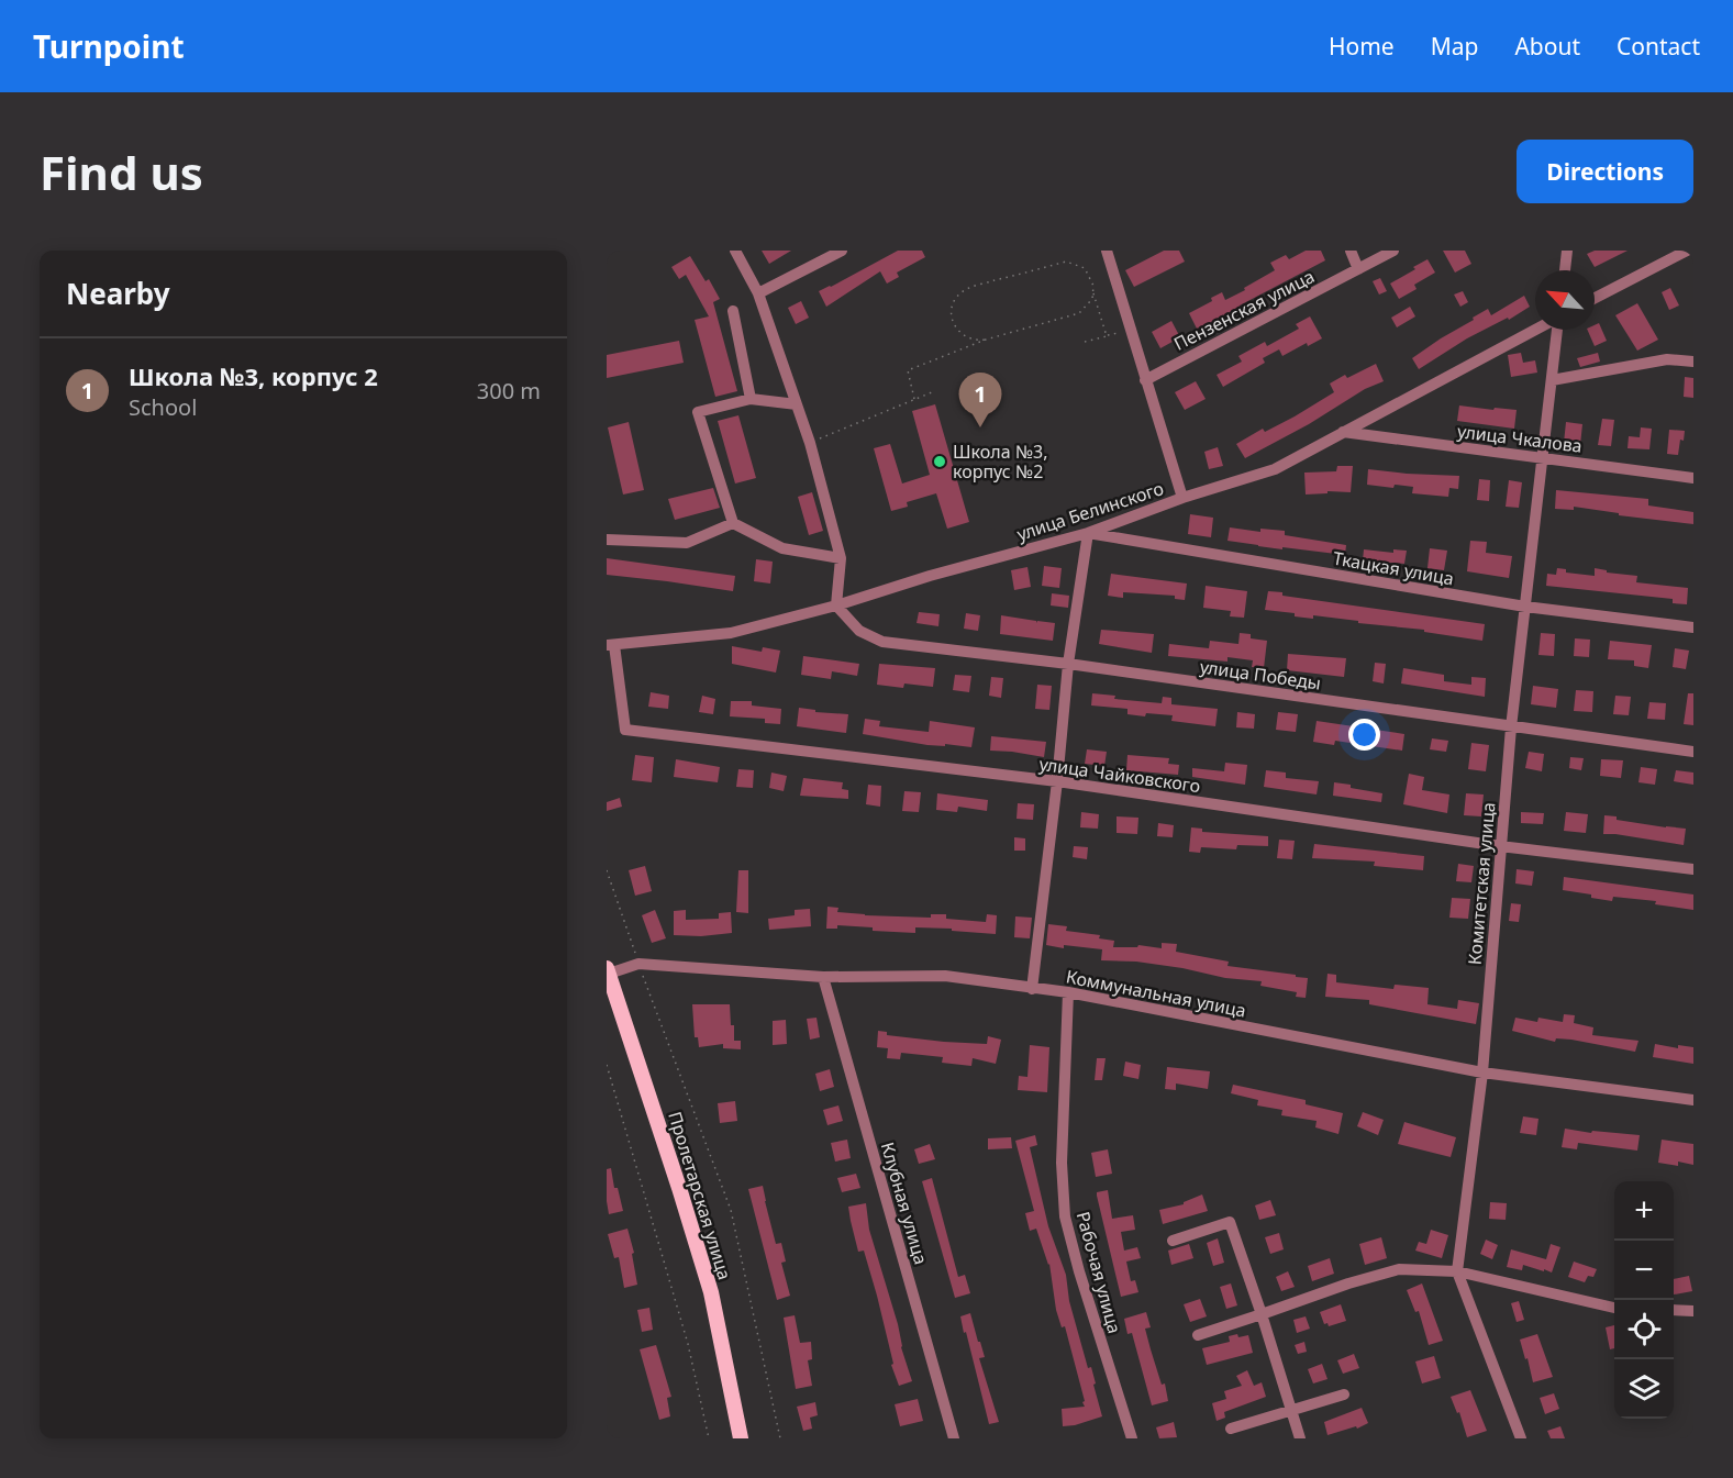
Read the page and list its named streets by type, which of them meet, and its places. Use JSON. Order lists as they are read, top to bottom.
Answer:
{
  "streets": {
    "main road": ["Пролетарская улица"],
    "street": [
      "Пензенская улица",
      "улица Чкалова",
      "улица Белинского",
      "Ткацкая улица",
      "улица Победы",
      "улица Чайковского",
      "Комитетская улица",
      "Коммунальная улица",
      "Клубная улица",
      "Рабочая улица"
    ]
  },
  "crossings": [
    ["улица Чкалова", "улица Белинского"],
    ["улица Чкалова", "Комитетская улица"],
    ["улица Белинского", "Ткацкая улица"],
    ["улица Белинского", "улица Победы"],
    ["улица Белинского", "улица Чайковского"],
    ["Ткацкая улица", "Комитетская улица"],
    ["улица Победы", "Комитетская улица"],
    ["улица Чайковского", "Комитетская улица"],
    ["Комитетская улица", "Коммунальная улица"],
    ["Коммунальная улица", "Пролетарская улица"],
    ["Коммунальная улица", "Клубная улица"],
    ["Коммунальная улица", "Рабочая улица"]
  ],
  "places": ["Школа №3, корпус №2"],
  "north": "top left",
  "page": {
    "header": "Turnpoint",
    "nav": [
      "Home",
      "Map",
      "About",
      "Contact"
    ],
    "buttons": "Directions",
    "title": "Find us",
    "heading": "Nearby",
    "list": [
      {
        "mark": "1",
        "name": "Школа №3, корпус 2",
        "note": "School",
        "value": "300 m"
      }
    ],
    "pins": "1",
    "map_buttons": ["+", "−"]
  }
}
